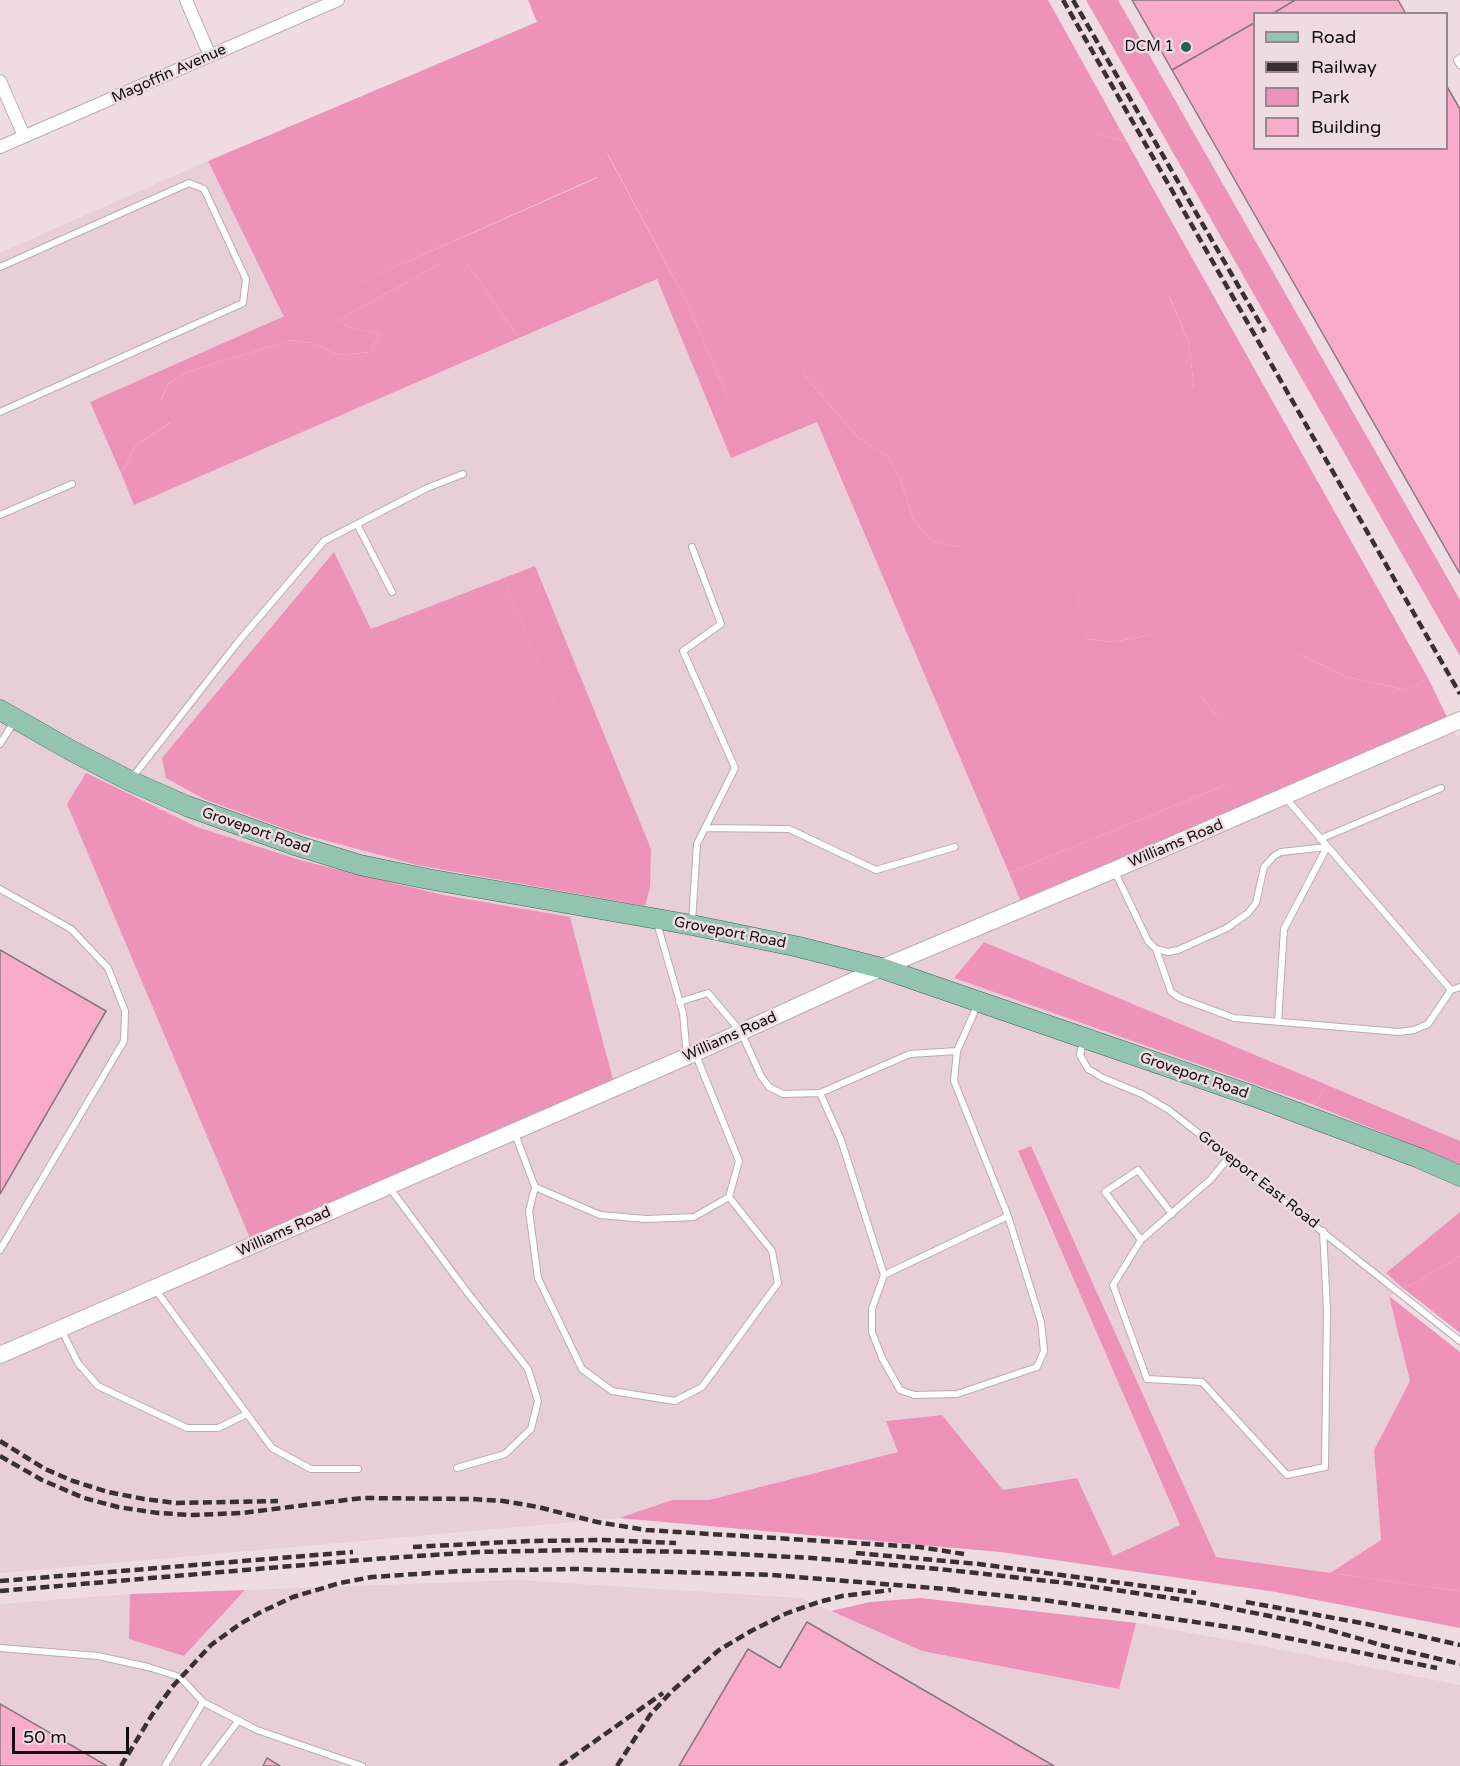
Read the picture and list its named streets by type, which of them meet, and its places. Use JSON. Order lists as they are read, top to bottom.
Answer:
{
  "streets": {
    "main road": ["Groveport Road", "Williams Road"],
    "street": ["Magoffin Avenue"],
    "lane": ["Groveport East Road"]
  },
  "crossings": [
    ["Groveport Road", "Williams Road"],
    ["Groveport Road", "Groveport East Road"]
  ],
  "places": ["DCM 1"],
  "legend": [
    "Road",
    "Railway",
    "Park",
    "Building"
  ],
  "scale_bar": "50 m"
}
